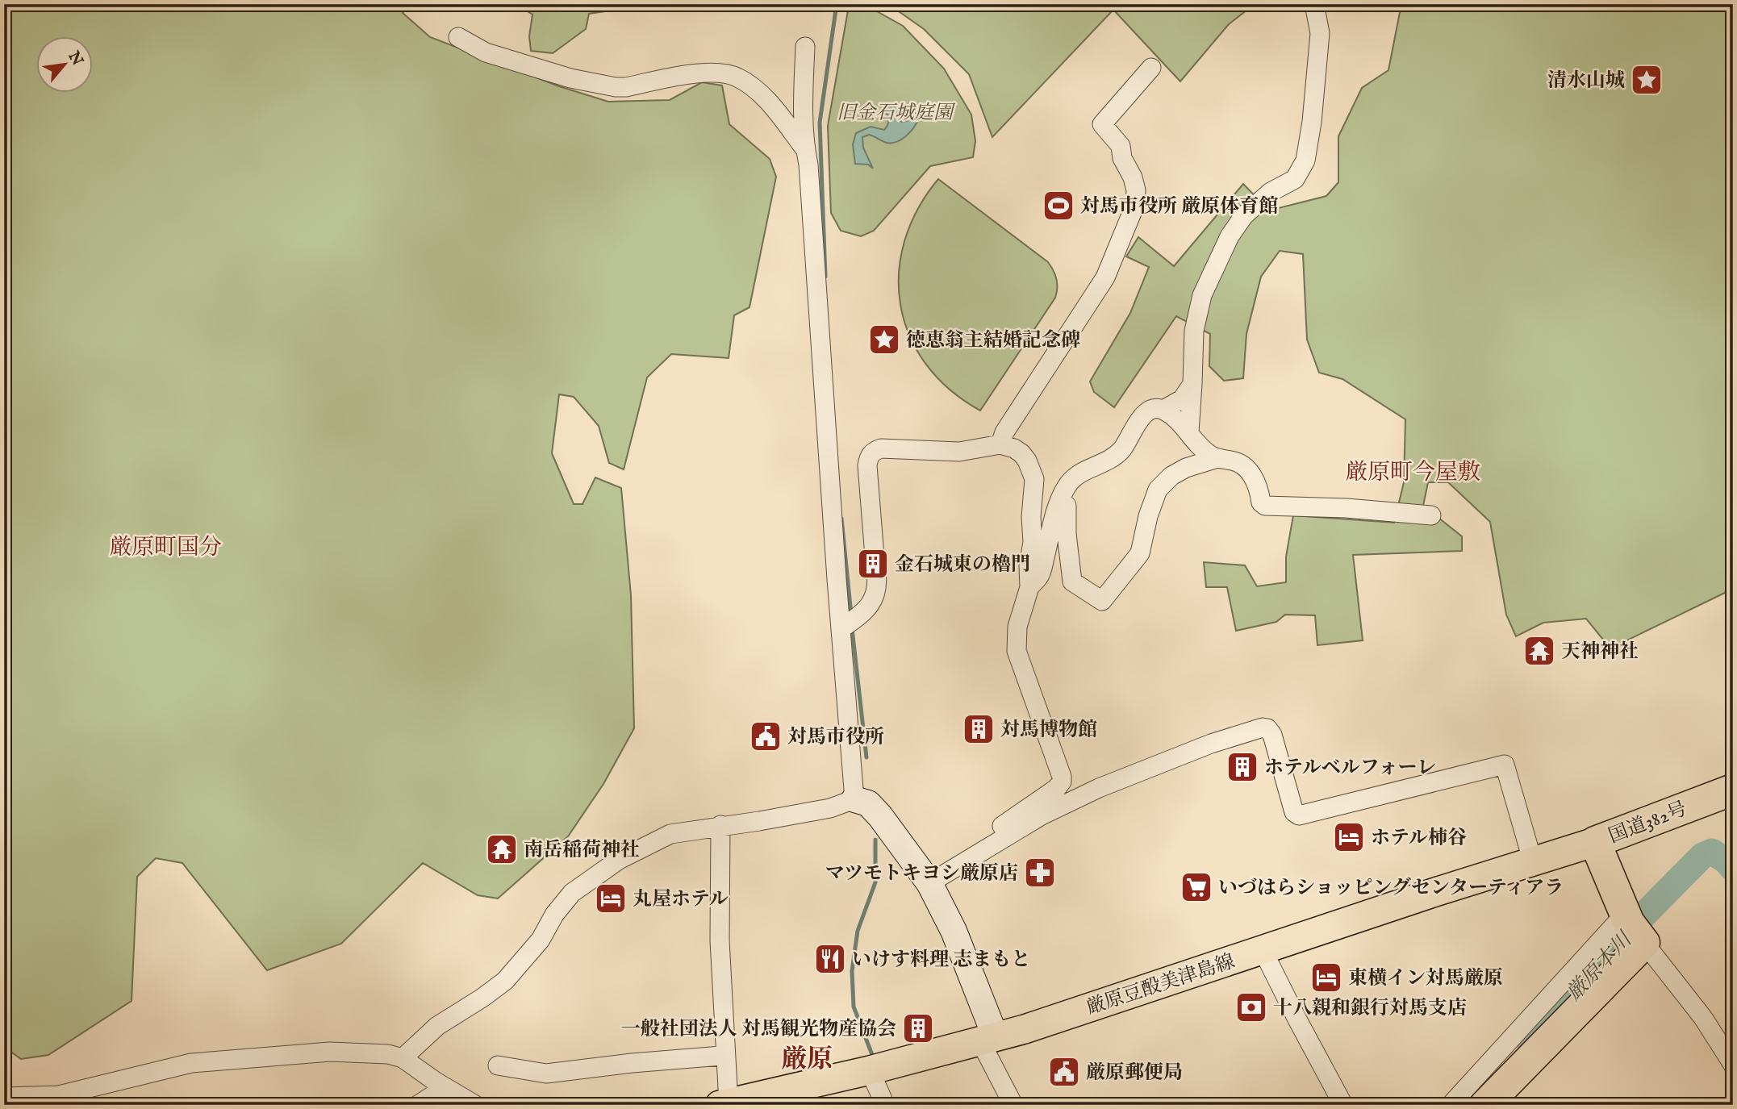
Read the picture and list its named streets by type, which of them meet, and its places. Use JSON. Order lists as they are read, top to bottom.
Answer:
{
  "streets": {
    "highway": ["国道382号"],
    "main road": ["厳原豆酘美津島線"]
  },
  "crossings": [
    ["国道382号", "厳原豆酘美津島線"]
  ],
  "districts": ["厳原町今屋敷", "厳原町国分", "厳原"],
  "water": ["厳原本川"],
  "parks": ["旧金石城庭園"],
  "places": {
    "place": ["清水山城", "徳恵翁主結婚記念碑"],
    "sports": ["対馬市役所 厳原体育館"],
    "building": [
      "金石城東の櫓門",
      "対馬博物館",
      "ホテルベルフォーレ",
      "一般社団法人 対馬観光物産協会"
    ],
    "temple": ["天神神社", "南岳稲荷神社"],
    "public building": ["対馬市役所", "厳原郵便局"],
    "hotel": ["ホテル柿谷", "丸屋ホテル", "東横イン対馬厳原"],
    "pharmacy": ["マツモトキヨシ厳原店"],
    "supermarket": ["いづはらショッピングセンターティアラ"],
    "restaurant": ["いけす料理 志まもと"],
    "bank": ["十八親和銀行対馬支店"]
  },
  "north": "top right"
}
